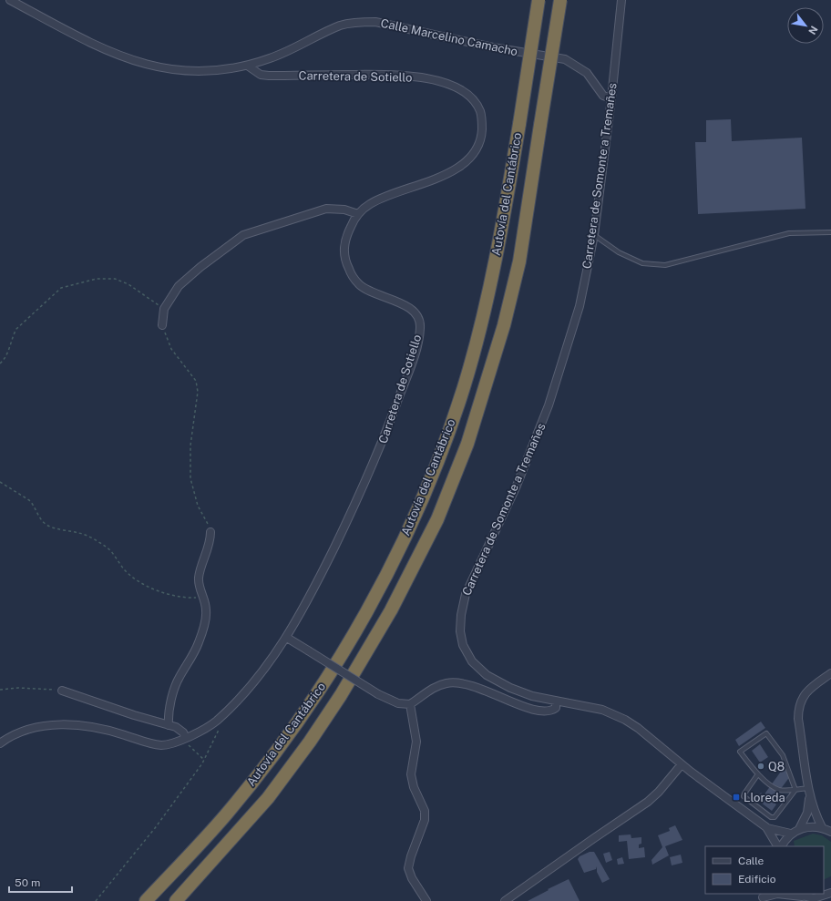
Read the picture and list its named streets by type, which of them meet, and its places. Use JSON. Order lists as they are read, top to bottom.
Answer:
{
  "streets": {
    "highway": ["Autovía del Cantábrico"],
    "street": ["Calle Marcelino Camacho", "Carretera de Sotiello", "Carretera de Somonte a Tremañes"]
  },
  "crossings": [
    ["Calle Marcelino Camacho", "Carretera de Sotiello"],
    ["Calle Marcelino Camacho", "Carretera de Somonte a Tremañes"]
  ],
  "places": {
    "other": ["Q8"],
    "transit": ["Lloreda"]
  },
  "legend": ["Calle", "Edificio"],
  "scale_bar": "50 m",
  "north": "bottom right"
}
